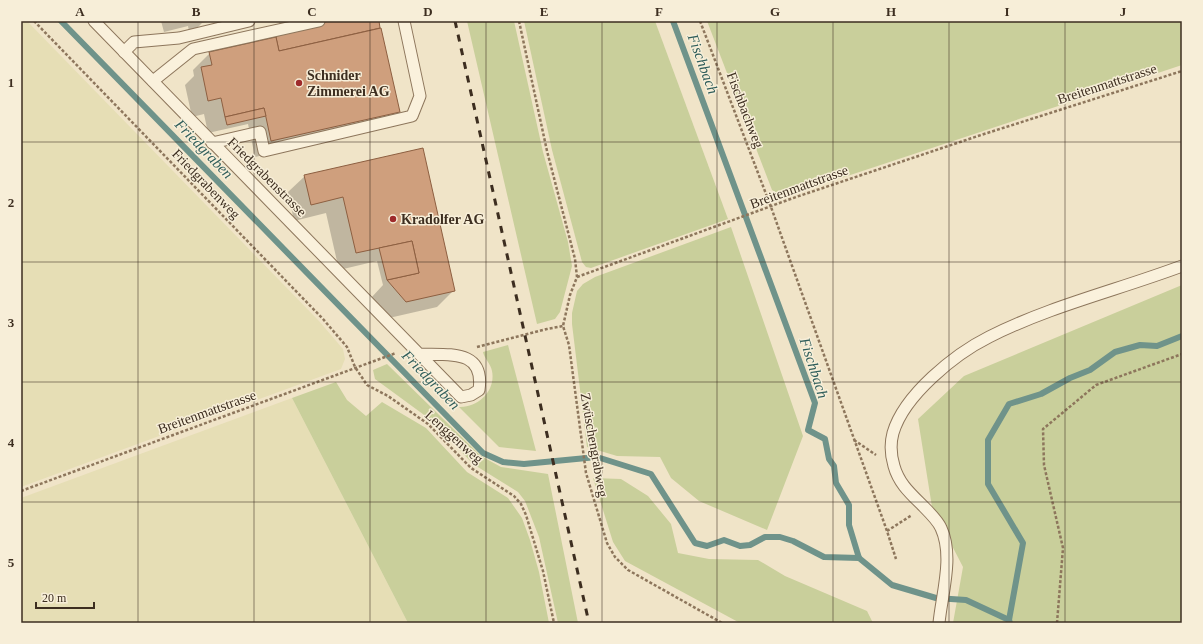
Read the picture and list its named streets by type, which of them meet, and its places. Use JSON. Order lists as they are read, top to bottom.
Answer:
{
  "streets": {
    "lane": ["Friedgrabenstrasse"],
    "path": [
      "Breitenmattstrasse",
      "Fischbachweg",
      "Friedgrabenweg",
      "Lenggenweg",
      "Zwüschengrabweg"
    ]
  },
  "crossings": [
    ["Breitenmattstrasse", "Fischbachweg"],
    ["Breitenmattstrasse", "Friedgrabenweg"],
    ["Breitenmattstrasse", "Lenggenweg"],
    ["Friedgrabenweg", "Lenggenweg"]
  ],
  "water": ["Fischbach", "Friedgraben"],
  "places": ["Schnider Zimmerei AG", "Kradolfer AG"],
  "scale_bar": "20 m",
  "grid": {
    "columns": [
      "A",
      "B",
      "C",
      "D",
      "E",
      "F",
      "G",
      "H",
      "I",
      "J"
    ],
    "rows": [
      "1",
      "2",
      "3",
      "4",
      "5"
    ]
  }
}
